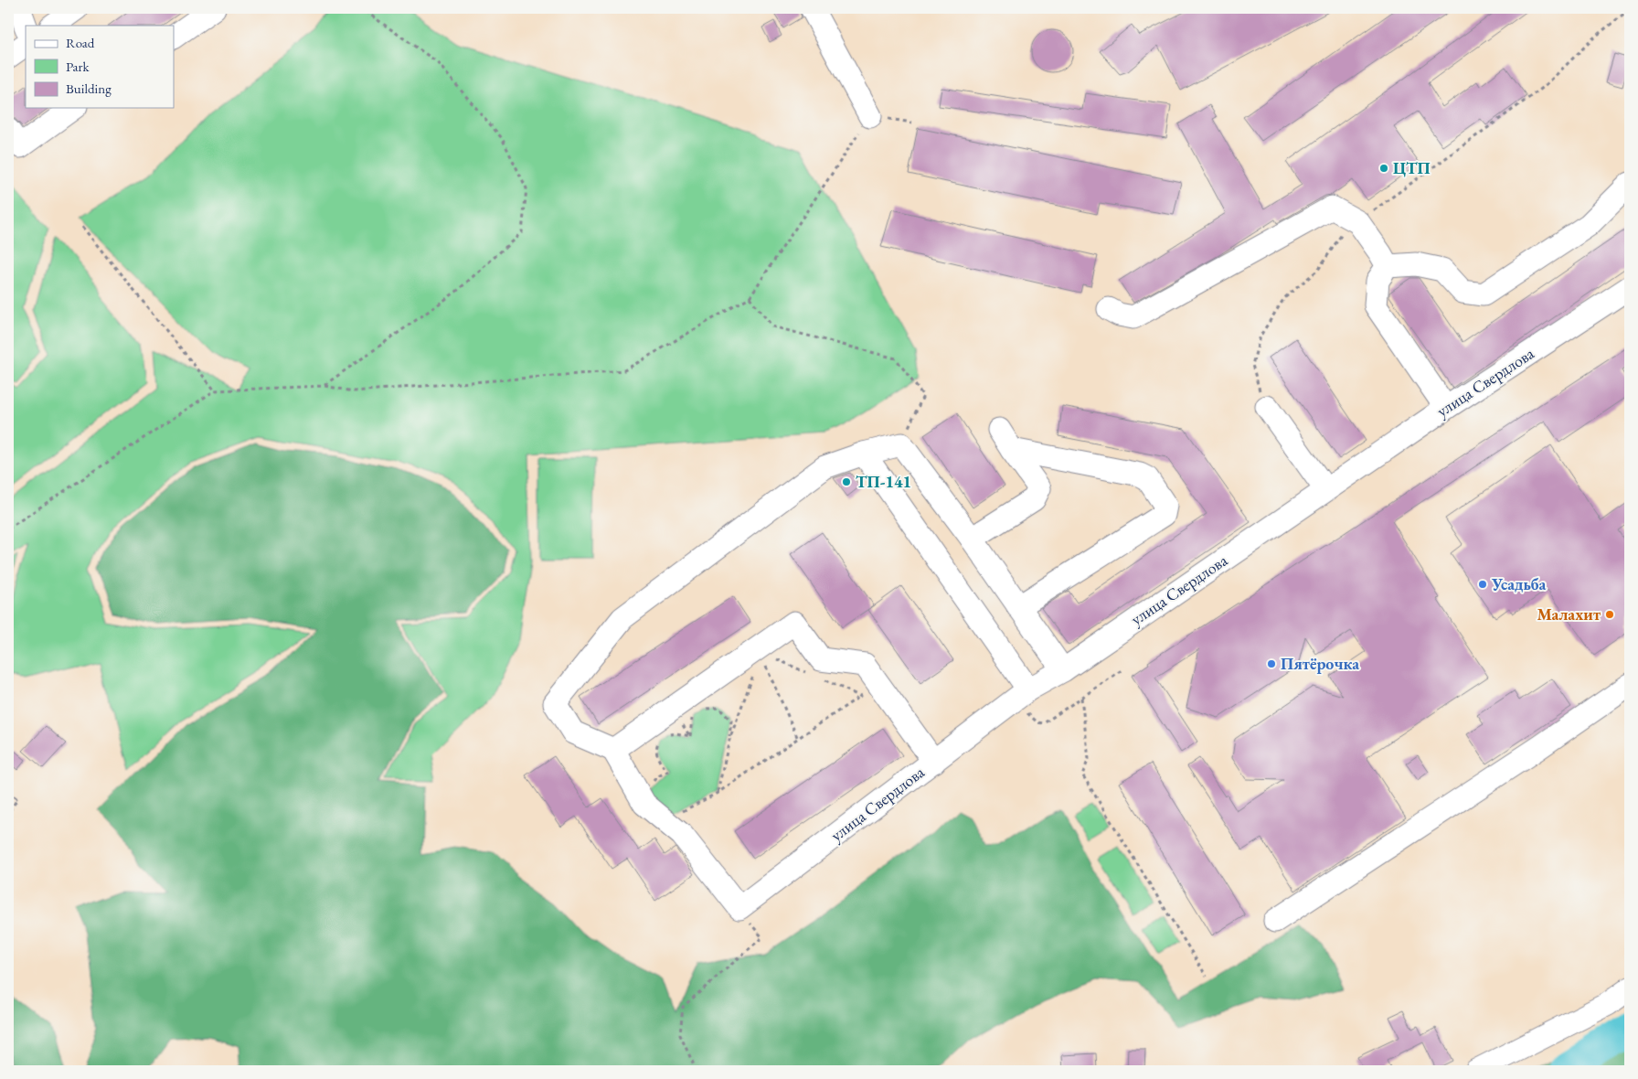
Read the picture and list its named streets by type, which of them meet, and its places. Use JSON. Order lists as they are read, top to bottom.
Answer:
{
  "streets": {
    "street": ["улица Свердлова"]
  },
  "places": [
    "ЦТП",
    "ТП-141",
    "Усадьба",
    "Малахит",
    "Пятёрочка"
  ],
  "legend": ["Road", "Park", "Building"]
}
